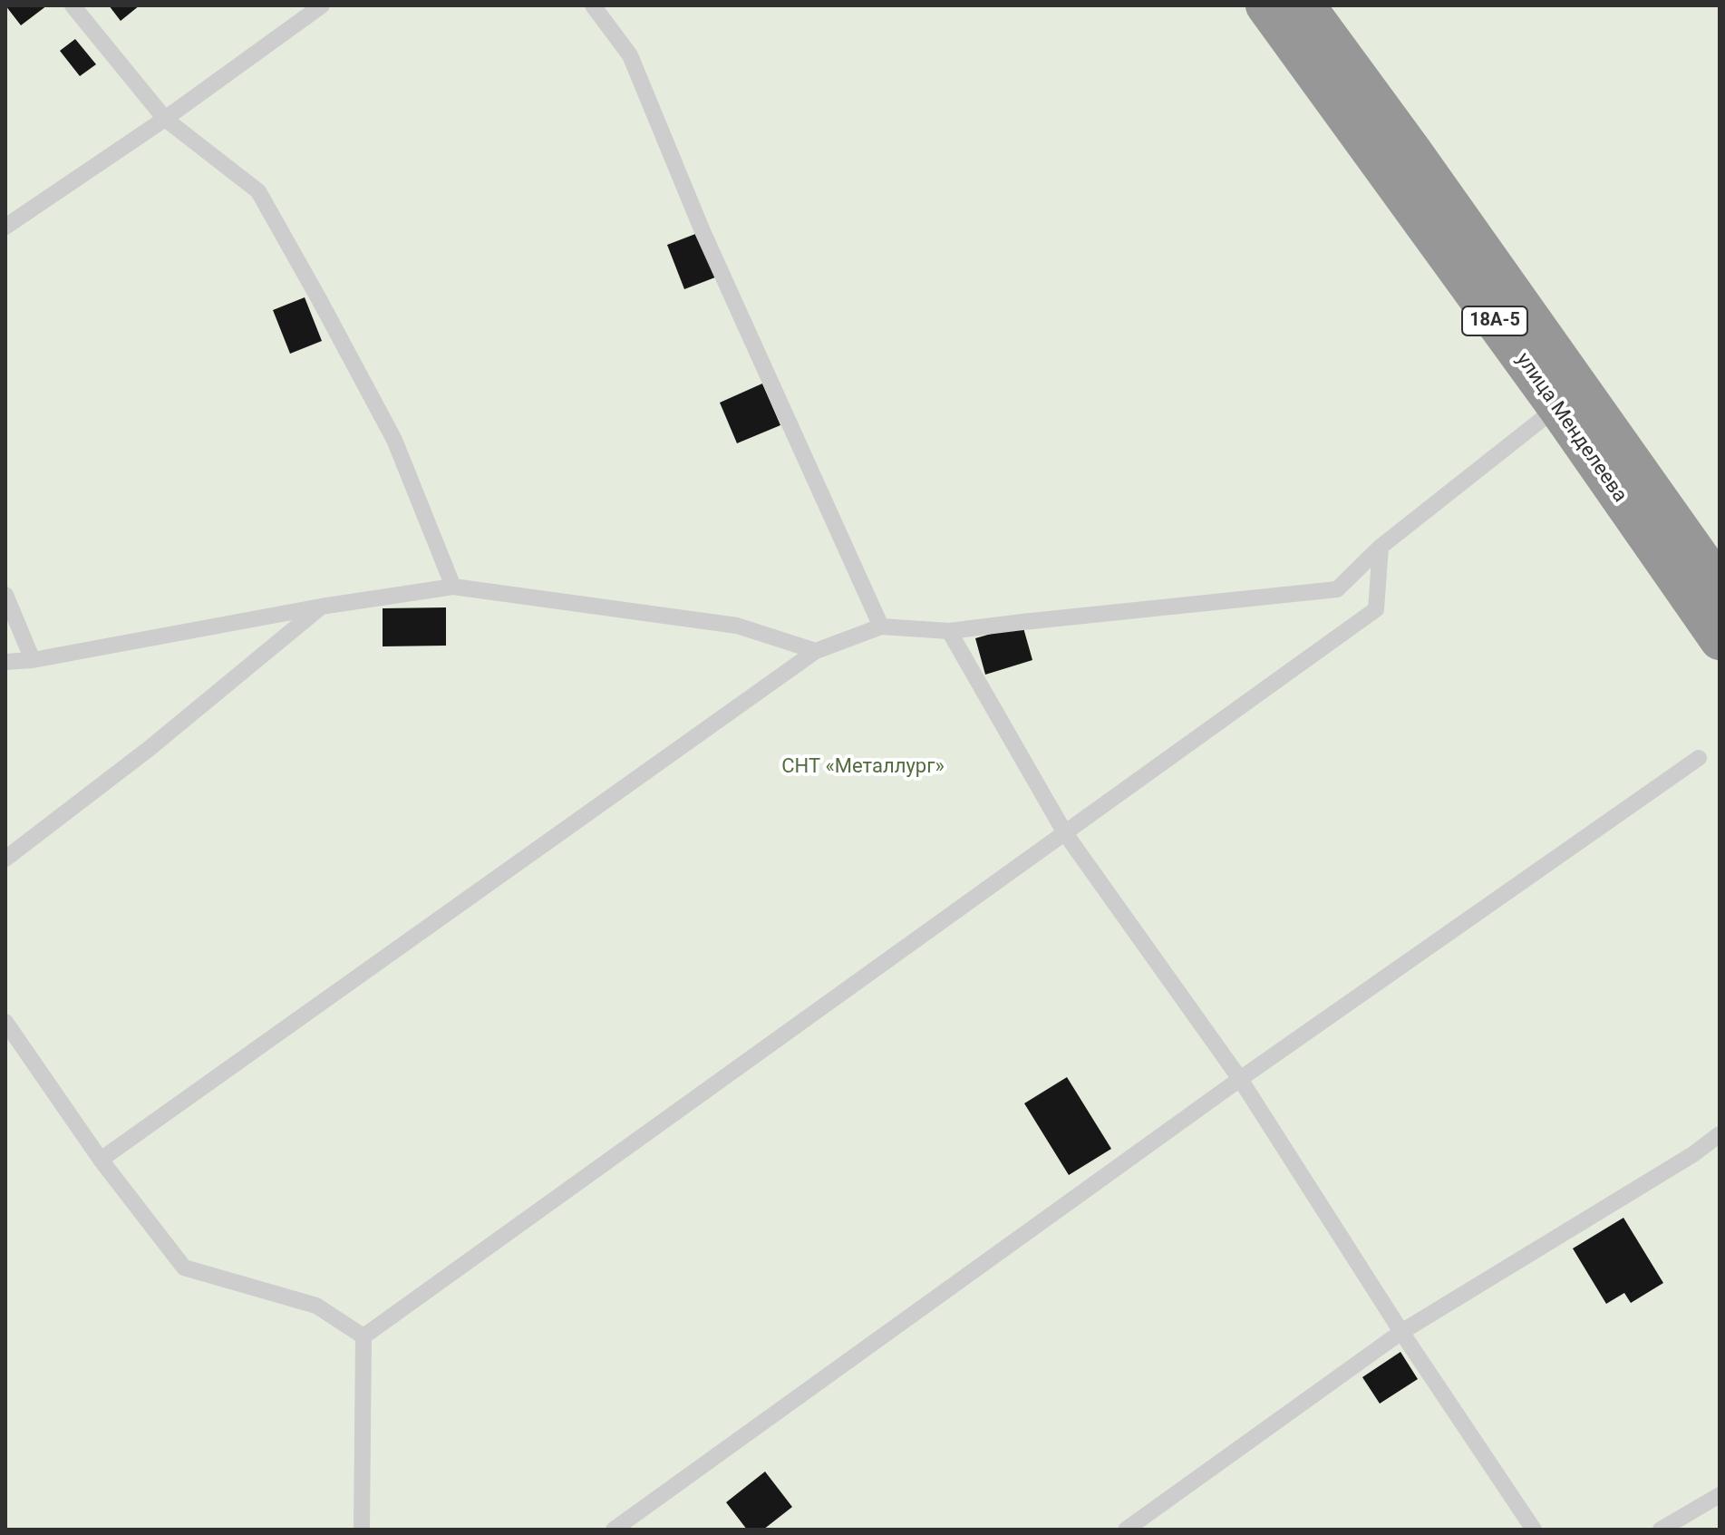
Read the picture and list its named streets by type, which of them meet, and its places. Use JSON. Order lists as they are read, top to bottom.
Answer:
{
  "streets": {
    "highway": ["18А-5", "улица Менделеева"]
  },
  "parks": ["СНТ «Металлург»"]
}
